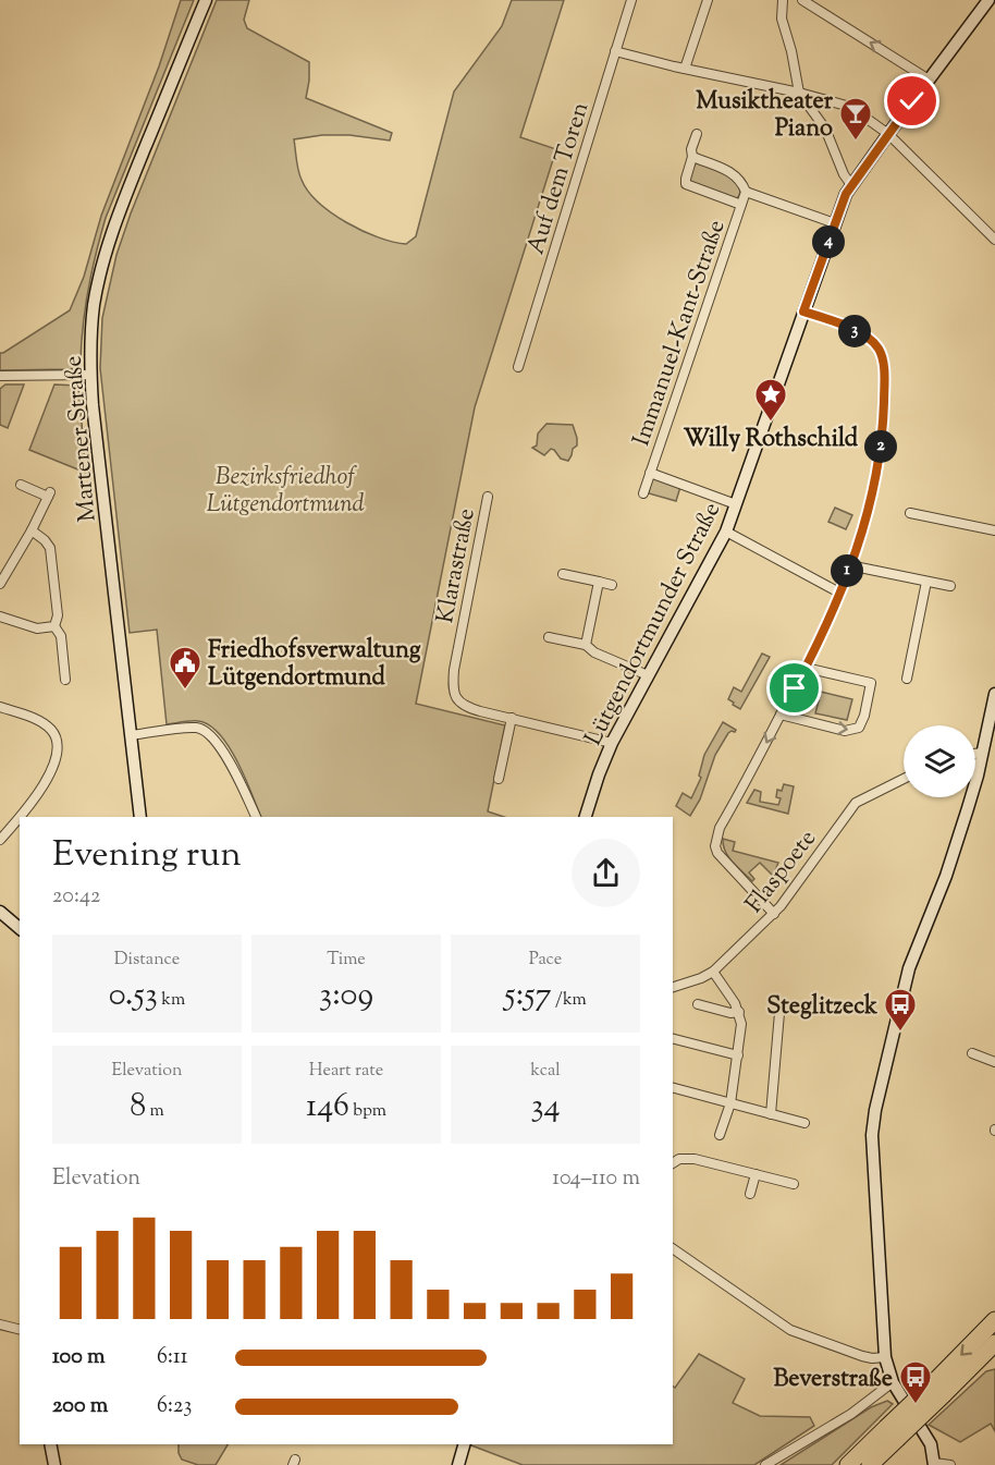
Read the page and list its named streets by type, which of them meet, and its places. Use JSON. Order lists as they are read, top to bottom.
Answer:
{
  "streets": {
    "street": [
      "Auf dem Toren",
      "Immanuel-Kant-Straße",
      "Martener Straße",
      "Klarastraße",
      "Lütgendortmunder Straße",
      "Flaspoete"
    ]
  },
  "crossings": [
    ["Immanuel-Kant-Straße", "Lütgendortmunder Straße"],
    ["Klarastraße", "Lütgendortmunder Straße"]
  ],
  "parks": ["Bezirksfriedhof Lütgendortmund"],
  "places": {
    "bar": ["Musiktheater Piano"],
    "place": ["Willy Rothschild"],
    "public building": ["Friedhofsverwaltung Lütgendortmund"],
    "bus stop": ["Steglitzeck", "Beverstraße"]
  },
  "page": {
    "pins": [
      "4",
      "3",
      "2",
      "1"
    ],
    "heading": ["Evening run", "20:42"],
    "stats": [
      ["Distance", "0.53 km"],
      ["Time", "3:09"],
      ["Pace", "5:57 /km"],
      ["Elevation", "8 m"],
      ["Heart rate", "146 bpm"],
      ["kcal", "34"]
    ],
    "chart": ["Elevation", "104–110 m"],
    "list": [
      {
        "name": "100 m",
        "note": "6:11"
      },
      {
        "name": "200 m",
        "note": "6:23"
      }
    ]
  }
}
